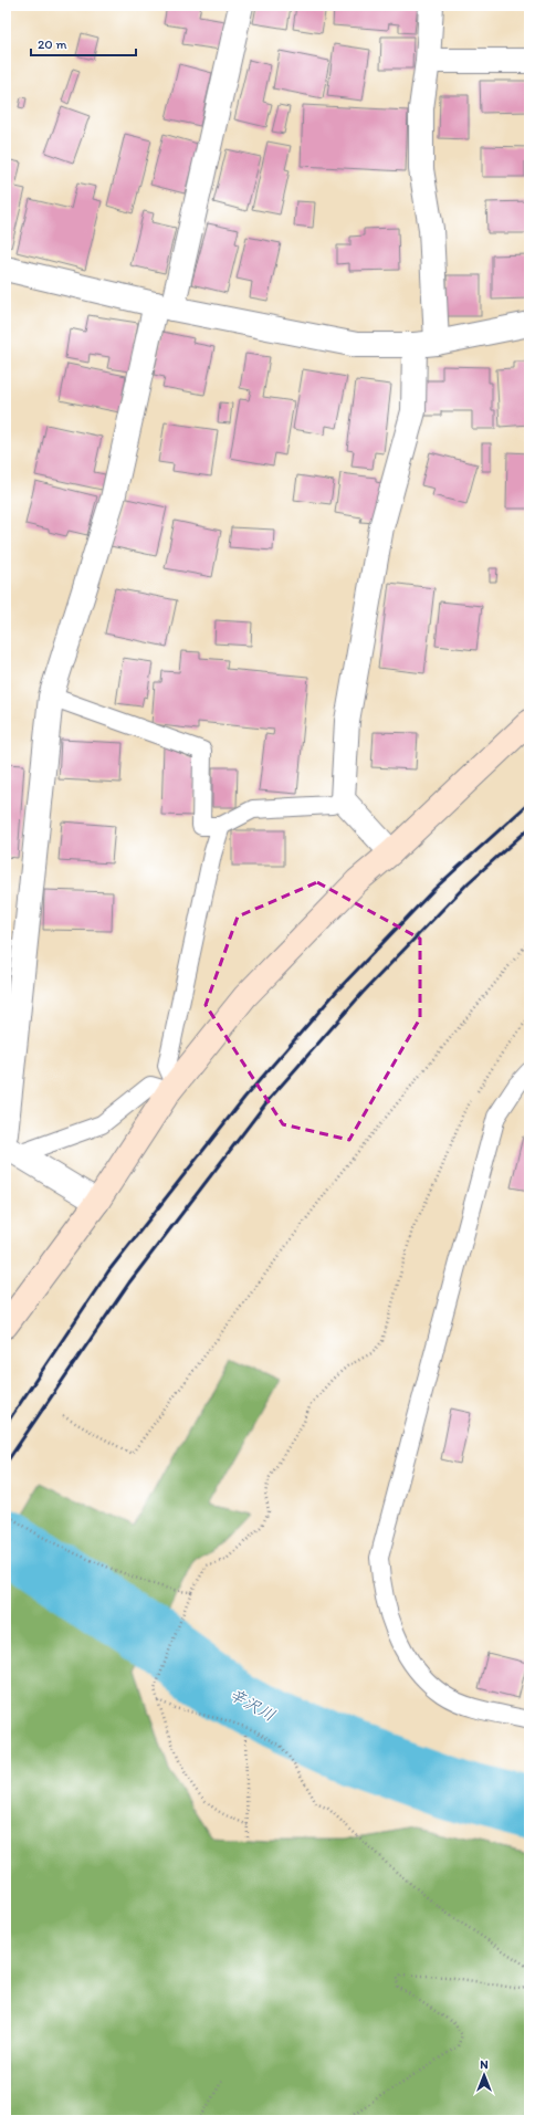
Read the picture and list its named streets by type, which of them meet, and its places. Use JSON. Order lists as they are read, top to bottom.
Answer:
{
  "water": ["辛沢川"],
  "scale_bar": "20 m",
  "north": "top"
}
